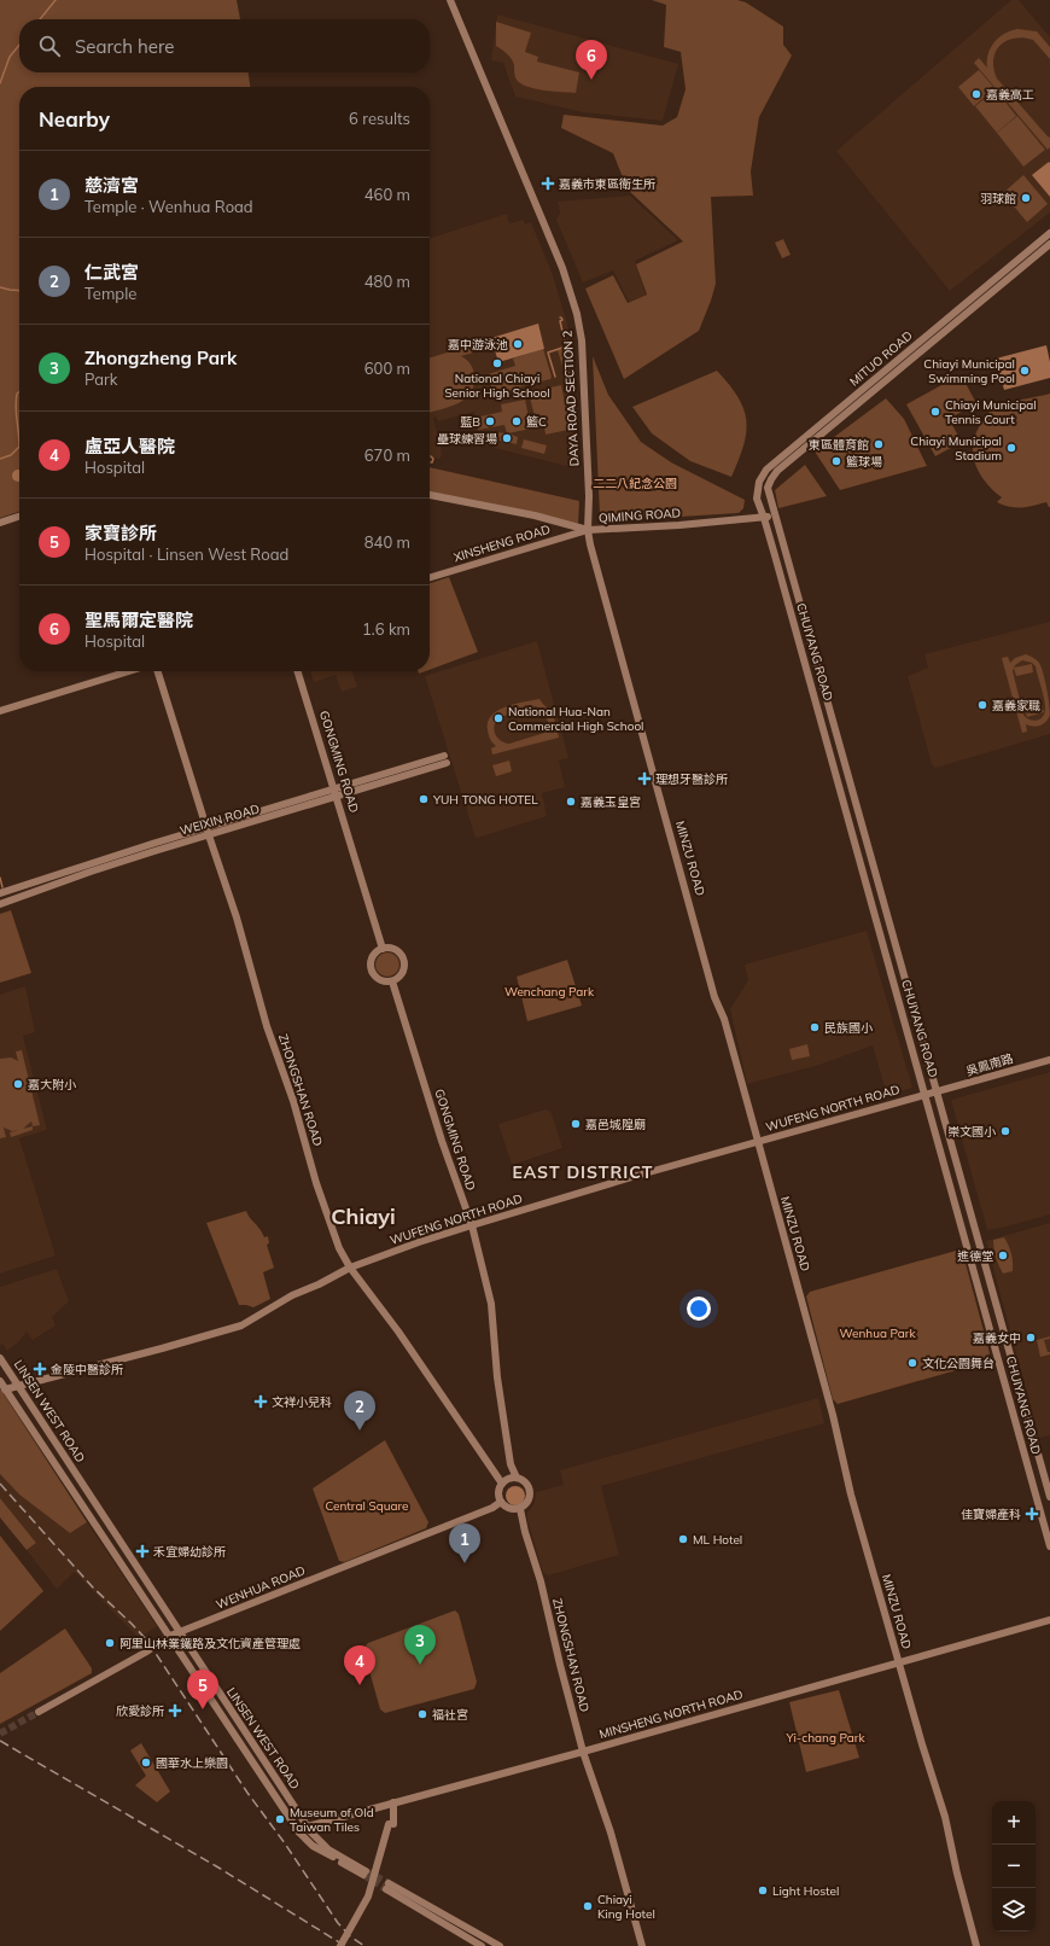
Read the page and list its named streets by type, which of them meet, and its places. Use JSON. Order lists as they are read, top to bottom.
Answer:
{
  "streets": {
    "street": [
      "MITUO ROAD",
      "DAYA ROAD SECTION 2",
      "QIMING ROAD",
      "XINSHENG ROAD",
      "CHUIYANG ROAD",
      "GONGMING ROAD",
      "WEIXIN ROAD",
      "MINZU ROAD",
      "吳鳳南路",
      "ZHONGSHAN ROAD",
      "WUFENG NORTH ROAD",
      "LINSEN WEST ROAD",
      "WENHUA ROAD",
      "MINSHENG NORTH ROAD"
    ]
  },
  "crossings": [
    ["MITUO ROAD", "QIMING ROAD"],
    ["MITUO ROAD", "CHUIYANG ROAD"],
    ["DAYA ROAD SECTION 2", "QIMING ROAD"],
    ["DAYA ROAD SECTION 2", "XINSHENG ROAD"],
    ["DAYA ROAD SECTION 2", "MINZU ROAD"],
    ["QIMING ROAD", "XINSHENG ROAD"],
    ["QIMING ROAD", "CHUIYANG ROAD"],
    ["QIMING ROAD", "MINZU ROAD"],
    ["XINSHENG ROAD", "MINZU ROAD"],
    ["CHUIYANG ROAD", "吳鳳南路"],
    ["CHUIYANG ROAD", "WUFENG NORTH ROAD"],
    ["GONGMING ROAD", "WEIXIN ROAD"],
    ["GONGMING ROAD", "ZHONGSHAN ROAD"],
    ["GONGMING ROAD", "WUFENG NORTH ROAD"],
    ["GONGMING ROAD", "WENHUA ROAD"],
    ["WEIXIN ROAD", "ZHONGSHAN ROAD"],
    ["MINZU ROAD", "WUFENG NORTH ROAD"],
    ["MINZU ROAD", "MINSHENG NORTH ROAD"],
    ["吳鳳南路", "WUFENG NORTH ROAD"],
    ["ZHONGSHAN ROAD", "WUFENG NORTH ROAD"],
    ["ZHONGSHAN ROAD", "WENHUA ROAD"],
    ["ZHONGSHAN ROAD", "MINSHENG NORTH ROAD"],
    ["WUFENG NORTH ROAD", "LINSEN WEST ROAD"],
    ["LINSEN WEST ROAD", "WENHUA ROAD"],
    ["LINSEN WEST ROAD", "MINSHENG NORTH ROAD"]
  ],
  "districts": ["EAST DISTRICT", "Chiayi"],
  "parks": [
    "二二八紀念公園",
    "Wenchang Park",
    "Wenhua Park",
    "Central Square",
    "Yi-chang Park"
  ],
  "places": {
    "other": [
      "嘉義高工",
      "羽球館",
      "嘉中游泳池",
      "National Chiayi Senior High School",
      "Chiayi Municipal Swimming Pool",
      "Chiayi Municipal Tennis Court",
      "藍B",
      "籃C",
      "壘球練習場",
      "東區體育館",
      "Chiayi Municipal Stadium",
      "籃球場",
      "嘉義家職",
      "National Hua-Nan Commercial High School",
      "YUH TONG HOTEL",
      "嘉義玉皇宮",
      "民族國小",
      "嘉大附小",
      "嘉邑城隍廟",
      "崇文國小",
      "進德堂",
      "嘉義女中",
      "文化公園舞台",
      "ML Hotel",
      "阿里山林業鐵路及文化資產管理處",
      "福社宮",
      "國華水上樂園",
      "Museum of Old Taiwan Tiles",
      "Light Hostel",
      "Chiayi King Hotel"
    ],
    "health": [
      "嘉義市東區衛生所",
      "理想牙醫診所",
      "金陵中醫診所",
      "文祥小兒科",
      "佳寶婦產科",
      "禾宜婦幼診所",
      "欣愛診所"
    ]
  },
  "page": {
    "search": "Search here",
    "pins": [
      "6",
      "2",
      "1",
      "3",
      "4",
      "5"
    ],
    "heading": ["Nearby", "6 results"],
    "list": [
      {
        "mark": "1",
        "name": "慈濟宮",
        "note": "Temple · Wenhua Road",
        "value": "460 m"
      },
      {
        "mark": "2",
        "name": "仁武宮",
        "note": "Temple",
        "value": "480 m"
      },
      {
        "mark": "3",
        "name": "Zhongzheng Park",
        "note": "Park",
        "value": "600 m"
      },
      {
        "mark": "4",
        "name": "盧亞人醫院",
        "note": "Hospital",
        "value": "670 m"
      },
      {
        "mark": "5",
        "name": "家寶診所",
        "note": "Hospital · Linsen West Road",
        "value": "840 m"
      },
      {
        "mark": "6",
        "name": "聖馬爾定醫院",
        "note": "Hospital",
        "value": "1.6 km"
      }
    ],
    "map_buttons": ["+", "−"]
  }
}
